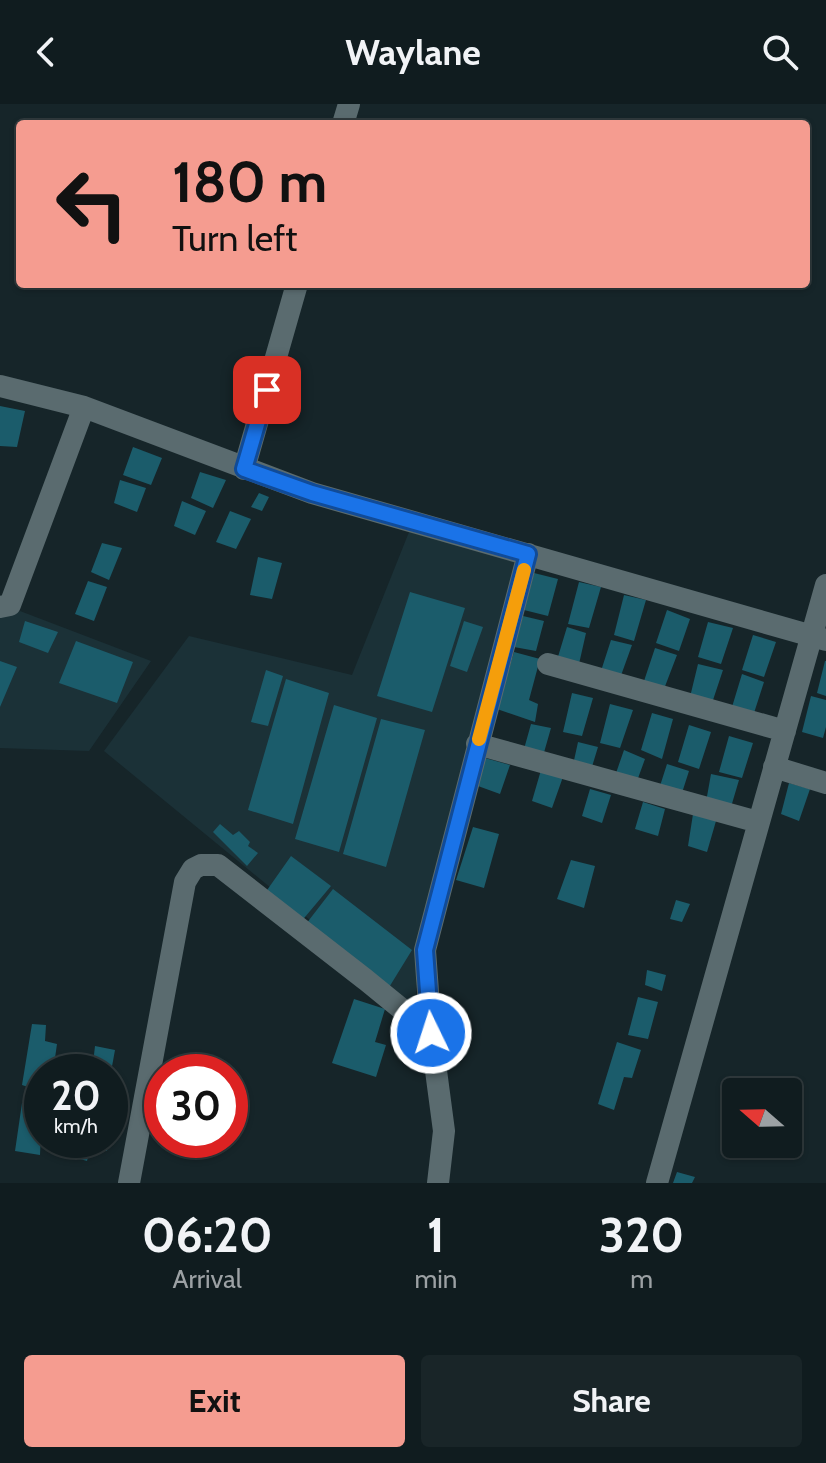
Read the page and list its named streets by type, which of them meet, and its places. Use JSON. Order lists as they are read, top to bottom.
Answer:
{
  "north": "left",
  "page": {
    "header": "Waylane",
    "turn": ["180 m", "Turn left"],
    "speed": "20 km/h",
    "limit": "30",
    "eta": [
      "06:20",
      "Arrival",
      "1",
      "min",
      "320",
      "m"
    ],
    "buttons": ["Exit", "Share"]
  }
}
